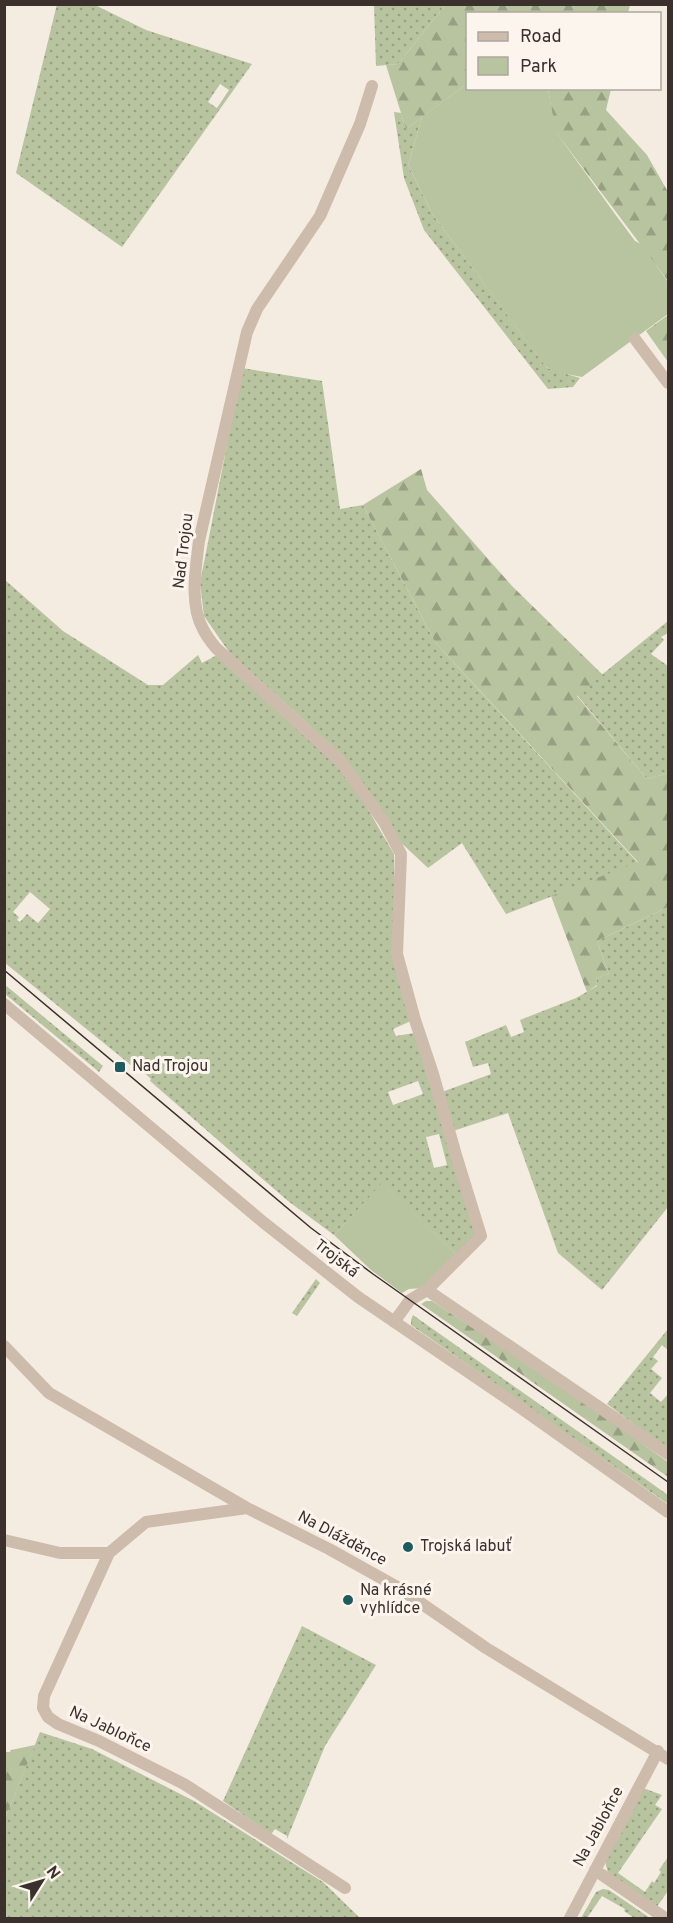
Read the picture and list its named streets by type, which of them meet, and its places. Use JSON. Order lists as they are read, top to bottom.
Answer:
{
  "streets": {
    "street": [
      "Nad Trojou",
      "Trojská",
      "Na Dlážděnce",
      "Na Jabloňce"
    ]
  },
  "crossings": [
    ["Nad Trojou", "Trojská"],
    ["Na Dlážděnce", "Na Jabloňce"]
  ],
  "places": {
    "transit": ["Nad Trojou"],
    "other": ["Trojská labuť", "Na krásné vyhlídce"]
  },
  "legend": ["Road", "Park"],
  "north": "top right"
}
